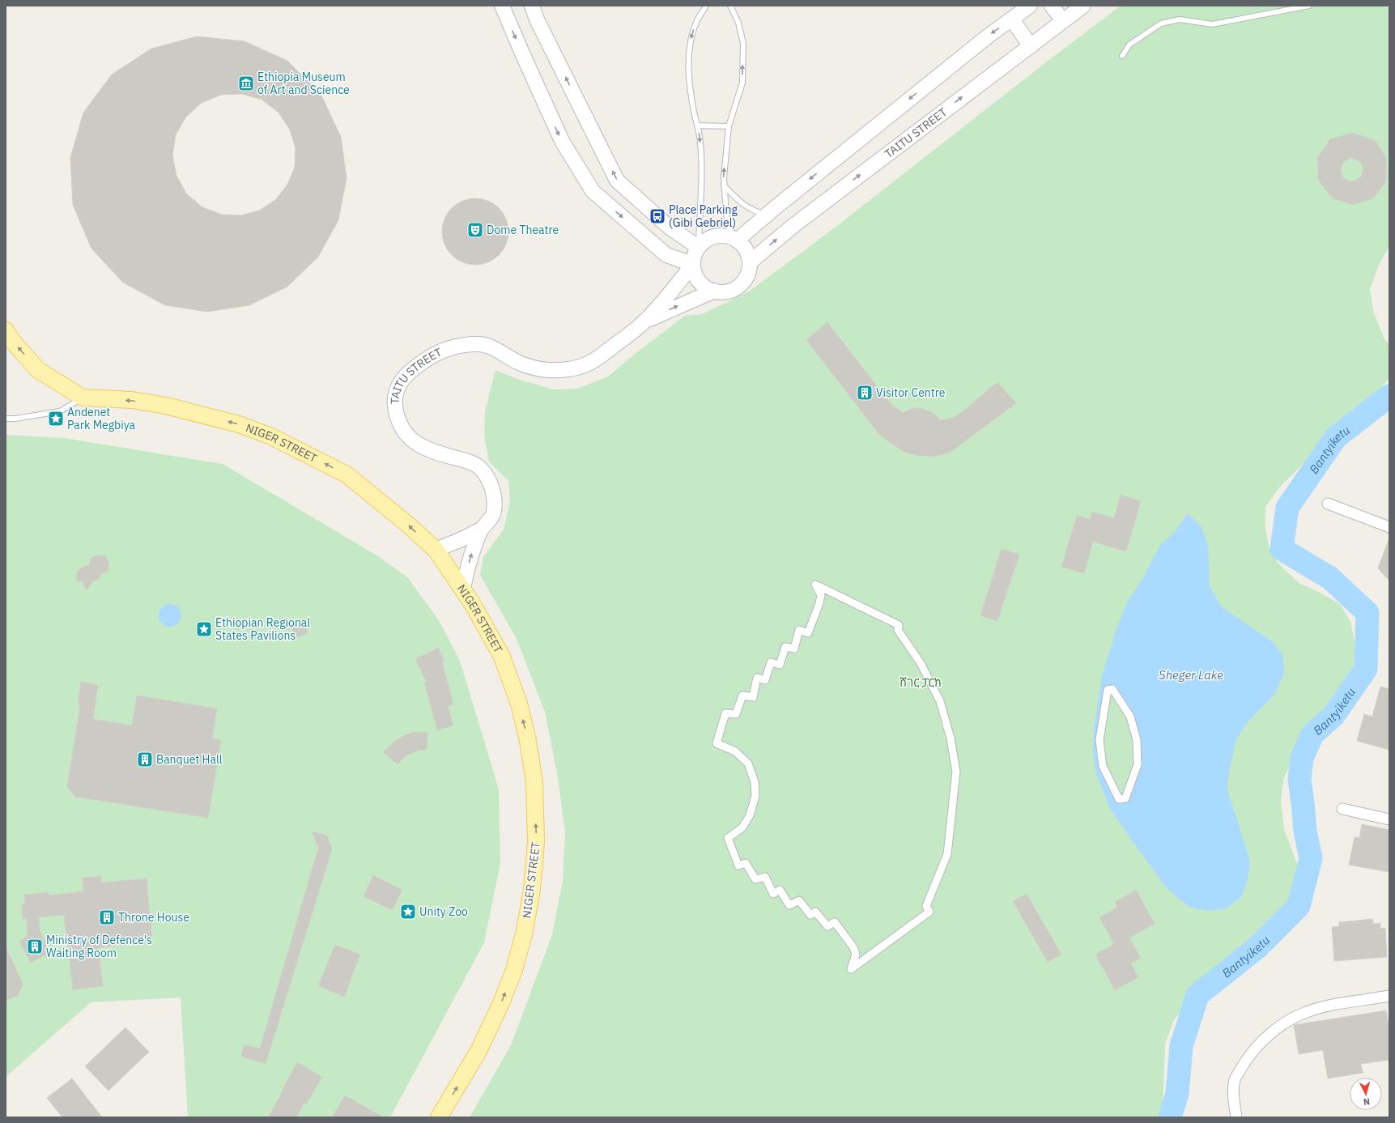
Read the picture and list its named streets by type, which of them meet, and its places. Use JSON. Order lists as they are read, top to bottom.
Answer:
{
  "streets": {
    "main road": ["TAITU STREET", "NIGER STREET"]
  },
  "crossings": [
    ["TAITU STREET", "NIGER STREET"]
  ],
  "one_way": ["NIGER STREET"],
  "water": ["Bantyiketu", "Sheger Lake"],
  "parks": ["ሸገር ፓርክ"],
  "places": {
    "museum": ["Ethiopia Museum of Art and Science"],
    "bus stop": ["Place Parking (Gibi Gebriel)"],
    "theatre": ["Dome Theatre"],
    "building": [
      "Visitor Centre",
      "Banquet Hall",
      "Throne House",
      "Ministry of Defence's Waiting Room"
    ],
    "place": ["Andenet Park Megbiya", "Ethiopian Regional States Pavilions", "Unity Zoo"]
  },
  "north": "bottom"
}
